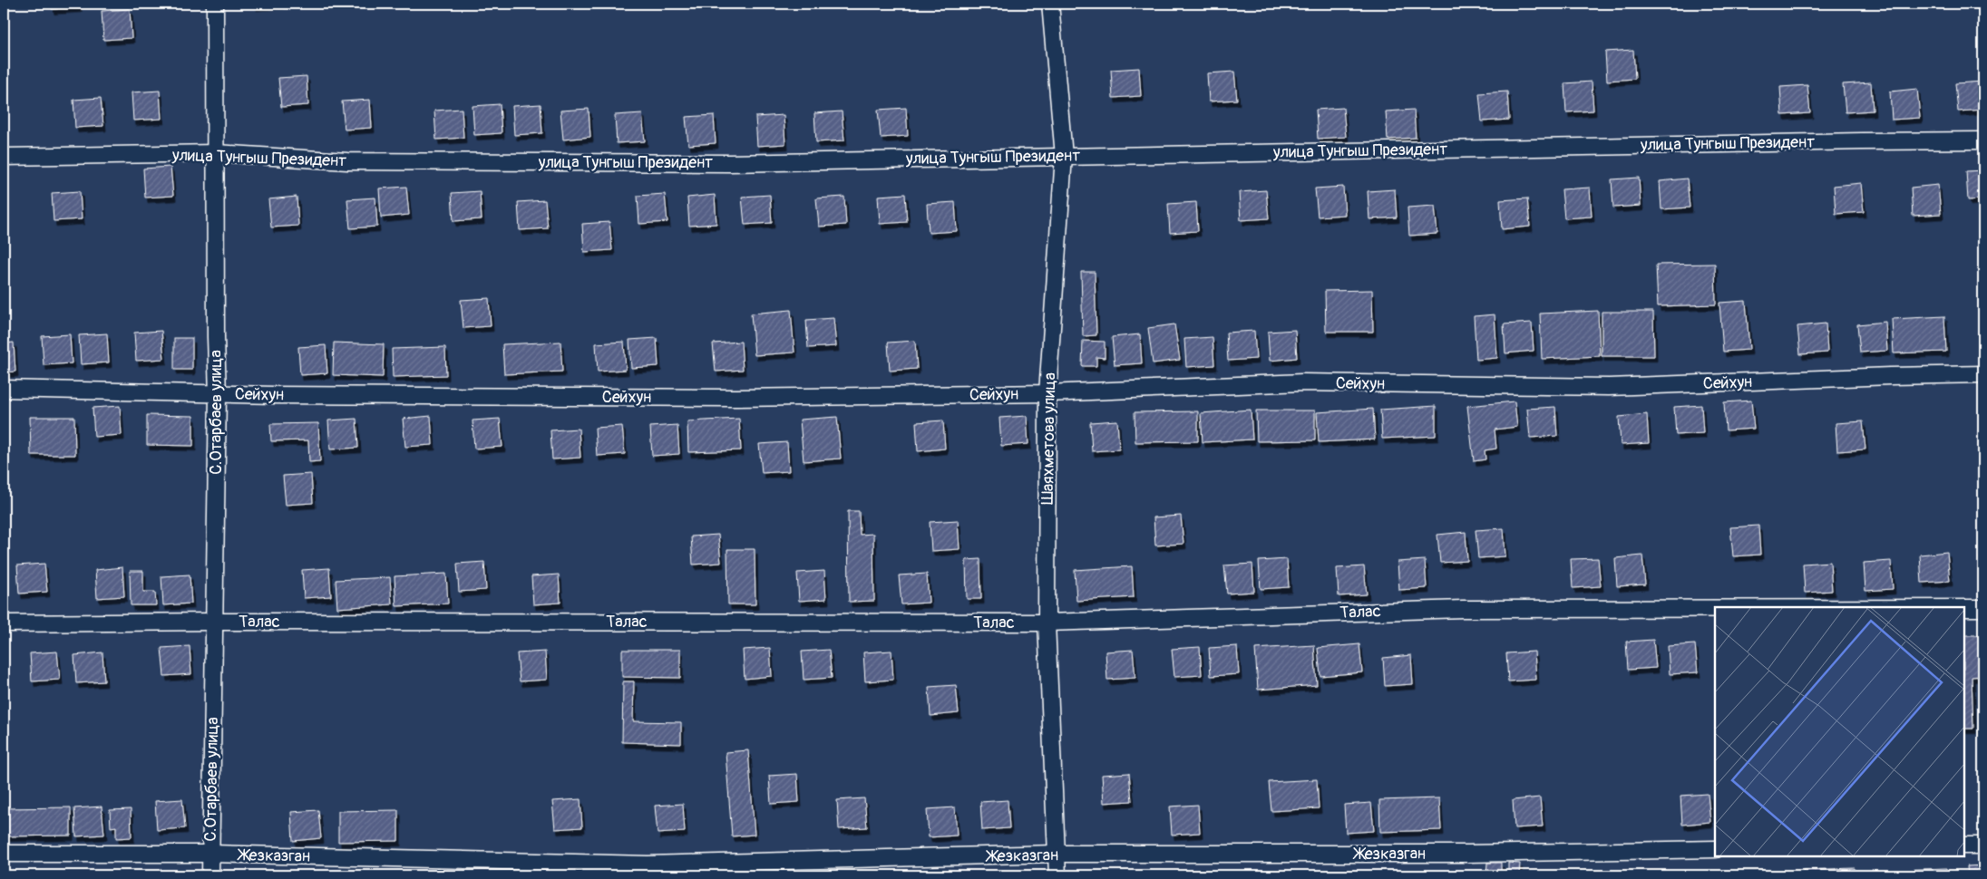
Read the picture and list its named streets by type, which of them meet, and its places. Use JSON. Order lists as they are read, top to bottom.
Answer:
{
  "streets": {
    "street": [
      "улица Тунгыш Президент",
      "Сейхун",
      "С.Отарбаев улица",
      "Шаяхметова улица",
      "Талас",
      "Жезказган"
    ]
  },
  "crossings": [
    ["улица Тунгыш Президент", "С.Отарбаев улица"],
    ["улица Тунгыш Президент", "Шаяхметова улица"],
    ["Сейхун", "С.Отарбаев улица"],
    ["Сейхун", "Шаяхметова улица"],
    ["С.Отарбаев улица", "Талас"],
    ["С.Отарбаев улица", "Жезказган"],
    ["Шаяхметова улица", "Талас"],
    ["Шаяхметова улица", "Жезказган"]
  ]
}
